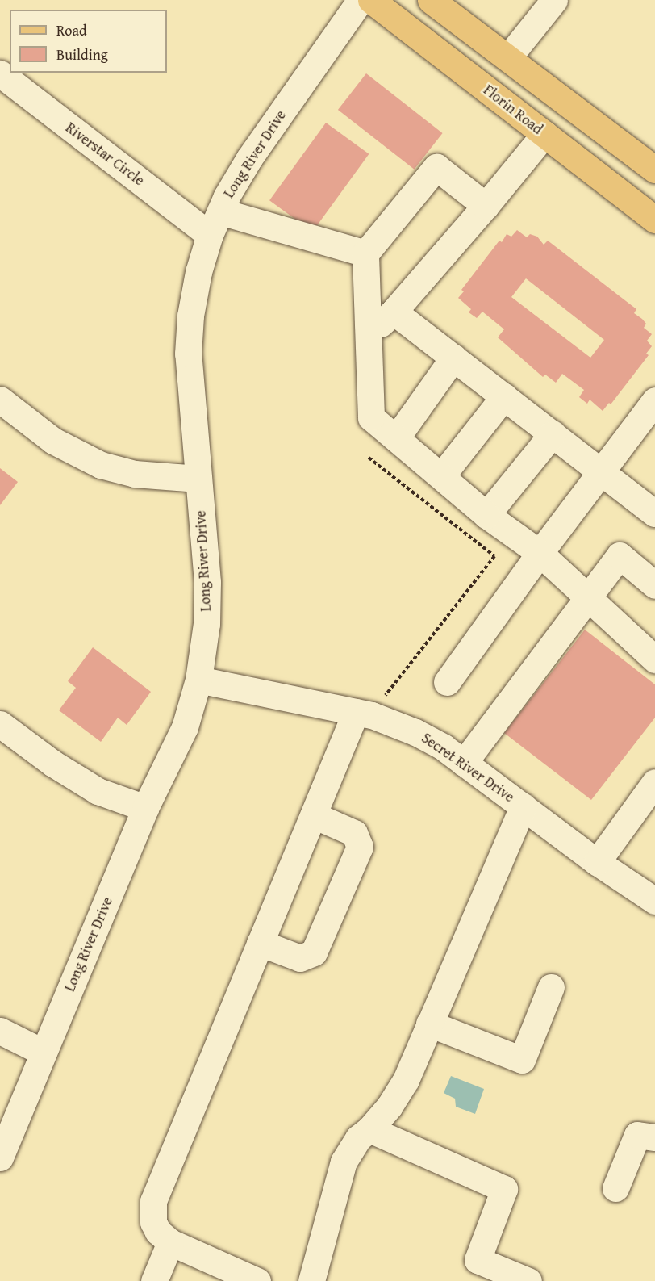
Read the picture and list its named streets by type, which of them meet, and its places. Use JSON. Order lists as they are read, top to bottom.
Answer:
{
  "streets": {
    "main road": ["Florin Road"],
    "street": ["Riverstar Circle", "Long River Drive", "Secret River Drive"]
  },
  "crossings": [
    ["Riverstar Circle", "Long River Drive"],
    ["Long River Drive", "Secret River Drive"]
  ],
  "legend": ["Road", "Building"]
}
